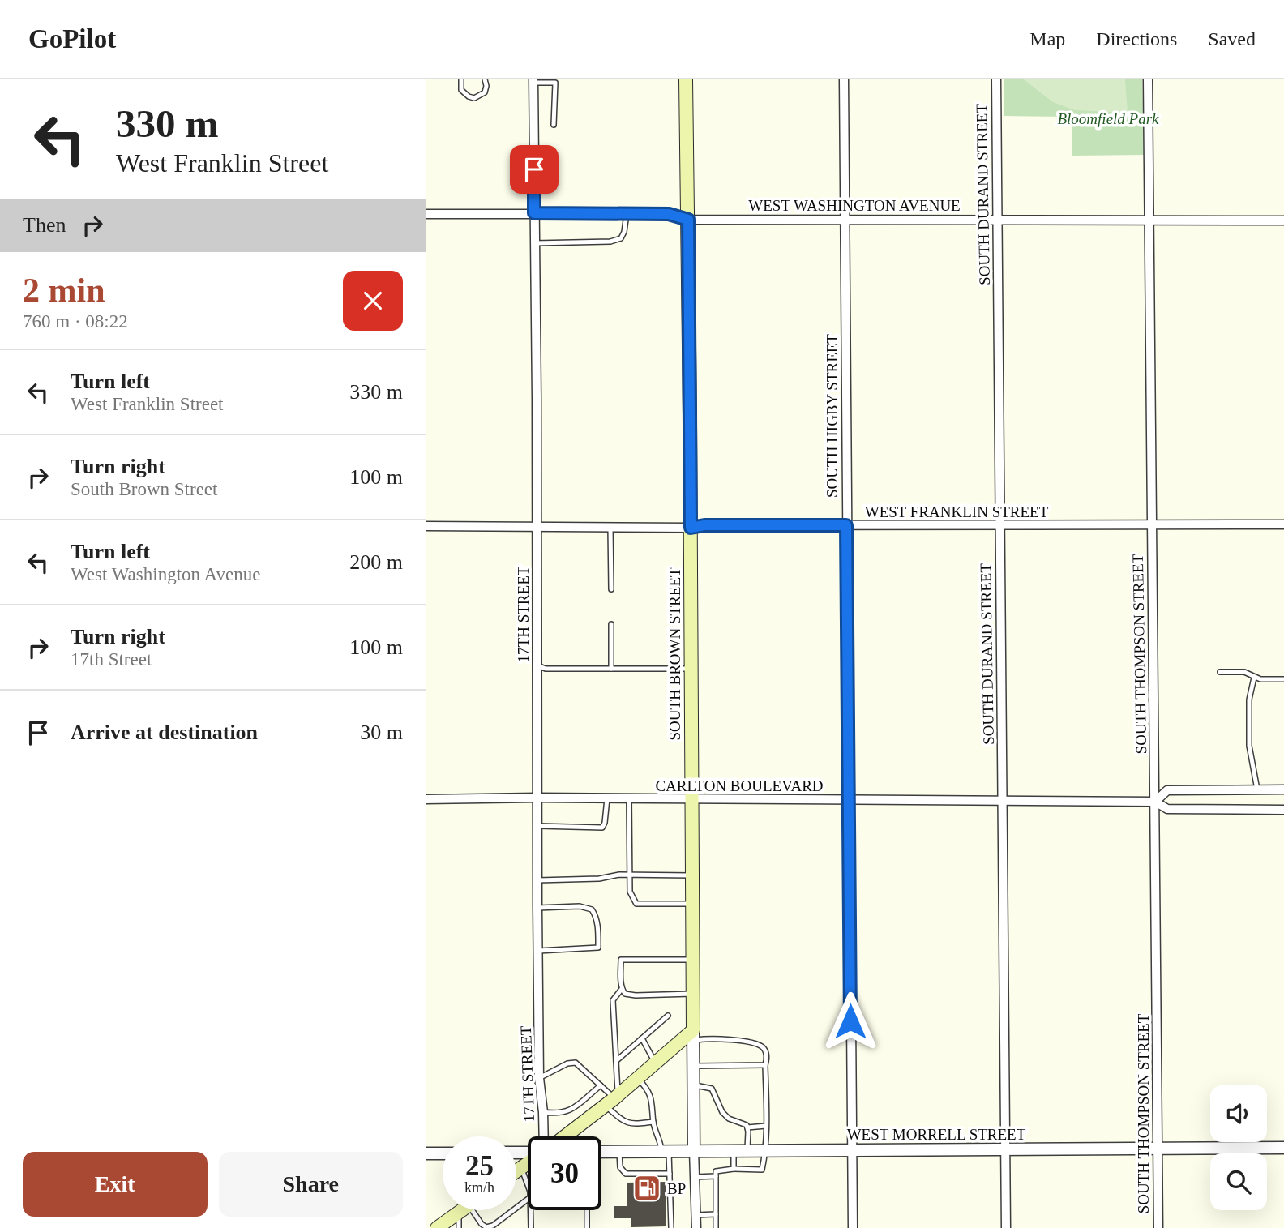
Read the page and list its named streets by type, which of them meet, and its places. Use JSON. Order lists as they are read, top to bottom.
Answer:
{
  "streets": {
    "main road": ["SOUTH BROWN STREET"],
    "street": [
      "SOUTH DURAND STREET",
      "WEST WASHINGTON AVENUE",
      "SOUTH HIGBY STREET",
      "WEST FRANKLIN STREET",
      "17TH STREET",
      "SOUTH THOMPSON STREET",
      "CARLTON BOULEVARD",
      "WEST MORRELL STREET"
    ]
  },
  "crossings": [
    ["SOUTH DURAND STREET", "WEST WASHINGTON AVENUE"],
    ["SOUTH DURAND STREET", "WEST FRANKLIN STREET"],
    ["SOUTH DURAND STREET", "CARLTON BOULEVARD"],
    ["SOUTH DURAND STREET", "WEST MORRELL STREET"],
    ["WEST WASHINGTON AVENUE", "SOUTH HIGBY STREET"],
    ["WEST WASHINGTON AVENUE", "17TH STREET"],
    ["WEST WASHINGTON AVENUE", "SOUTH BROWN STREET"],
    ["WEST WASHINGTON AVENUE", "SOUTH THOMPSON STREET"],
    ["SOUTH HIGBY STREET", "WEST FRANKLIN STREET"],
    ["SOUTH HIGBY STREET", "CARLTON BOULEVARD"],
    ["SOUTH HIGBY STREET", "WEST MORRELL STREET"],
    ["WEST FRANKLIN STREET", "17TH STREET"],
    ["WEST FRANKLIN STREET", "SOUTH BROWN STREET"],
    ["WEST FRANKLIN STREET", "SOUTH THOMPSON STREET"],
    ["17TH STREET", "CARLTON BOULEVARD"],
    ["SOUTH BROWN STREET", "CARLTON BOULEVARD"],
    ["SOUTH BROWN STREET", "WEST MORRELL STREET"],
    ["SOUTH THOMPSON STREET", "CARLTON BOULEVARD"],
    ["SOUTH THOMPSON STREET", "WEST MORRELL STREET"]
  ],
  "parks": ["Bloomfield Park"],
  "places": {
    "fuel station": ["BP"]
  },
  "page": {
    "header": "GoPilot",
    "nav": ["Map", "Directions", "Saved"],
    "turn": ["330 m", "West Franklin Street"],
    "then": "Then",
    "heading": ["2 min", "760 m · 08:22"],
    "list": [
      {
        "name": "Turn left",
        "note": "West Franklin Street",
        "value": "330 m"
      },
      {
        "name": "Turn right",
        "note": "South Brown Street",
        "value": "100 m"
      },
      {
        "name": "Turn left",
        "note": "West Washington Avenue",
        "value": "200 m"
      },
      {
        "name": "Turn right",
        "note": "17th Street",
        "value": "100 m"
      },
      {
        "name": "Arrive at destination",
        "value": "30 m"
      }
    ],
    "speed": "25 km/h",
    "limit": "30",
    "buttons": ["Exit", "Share"]
  }
}
